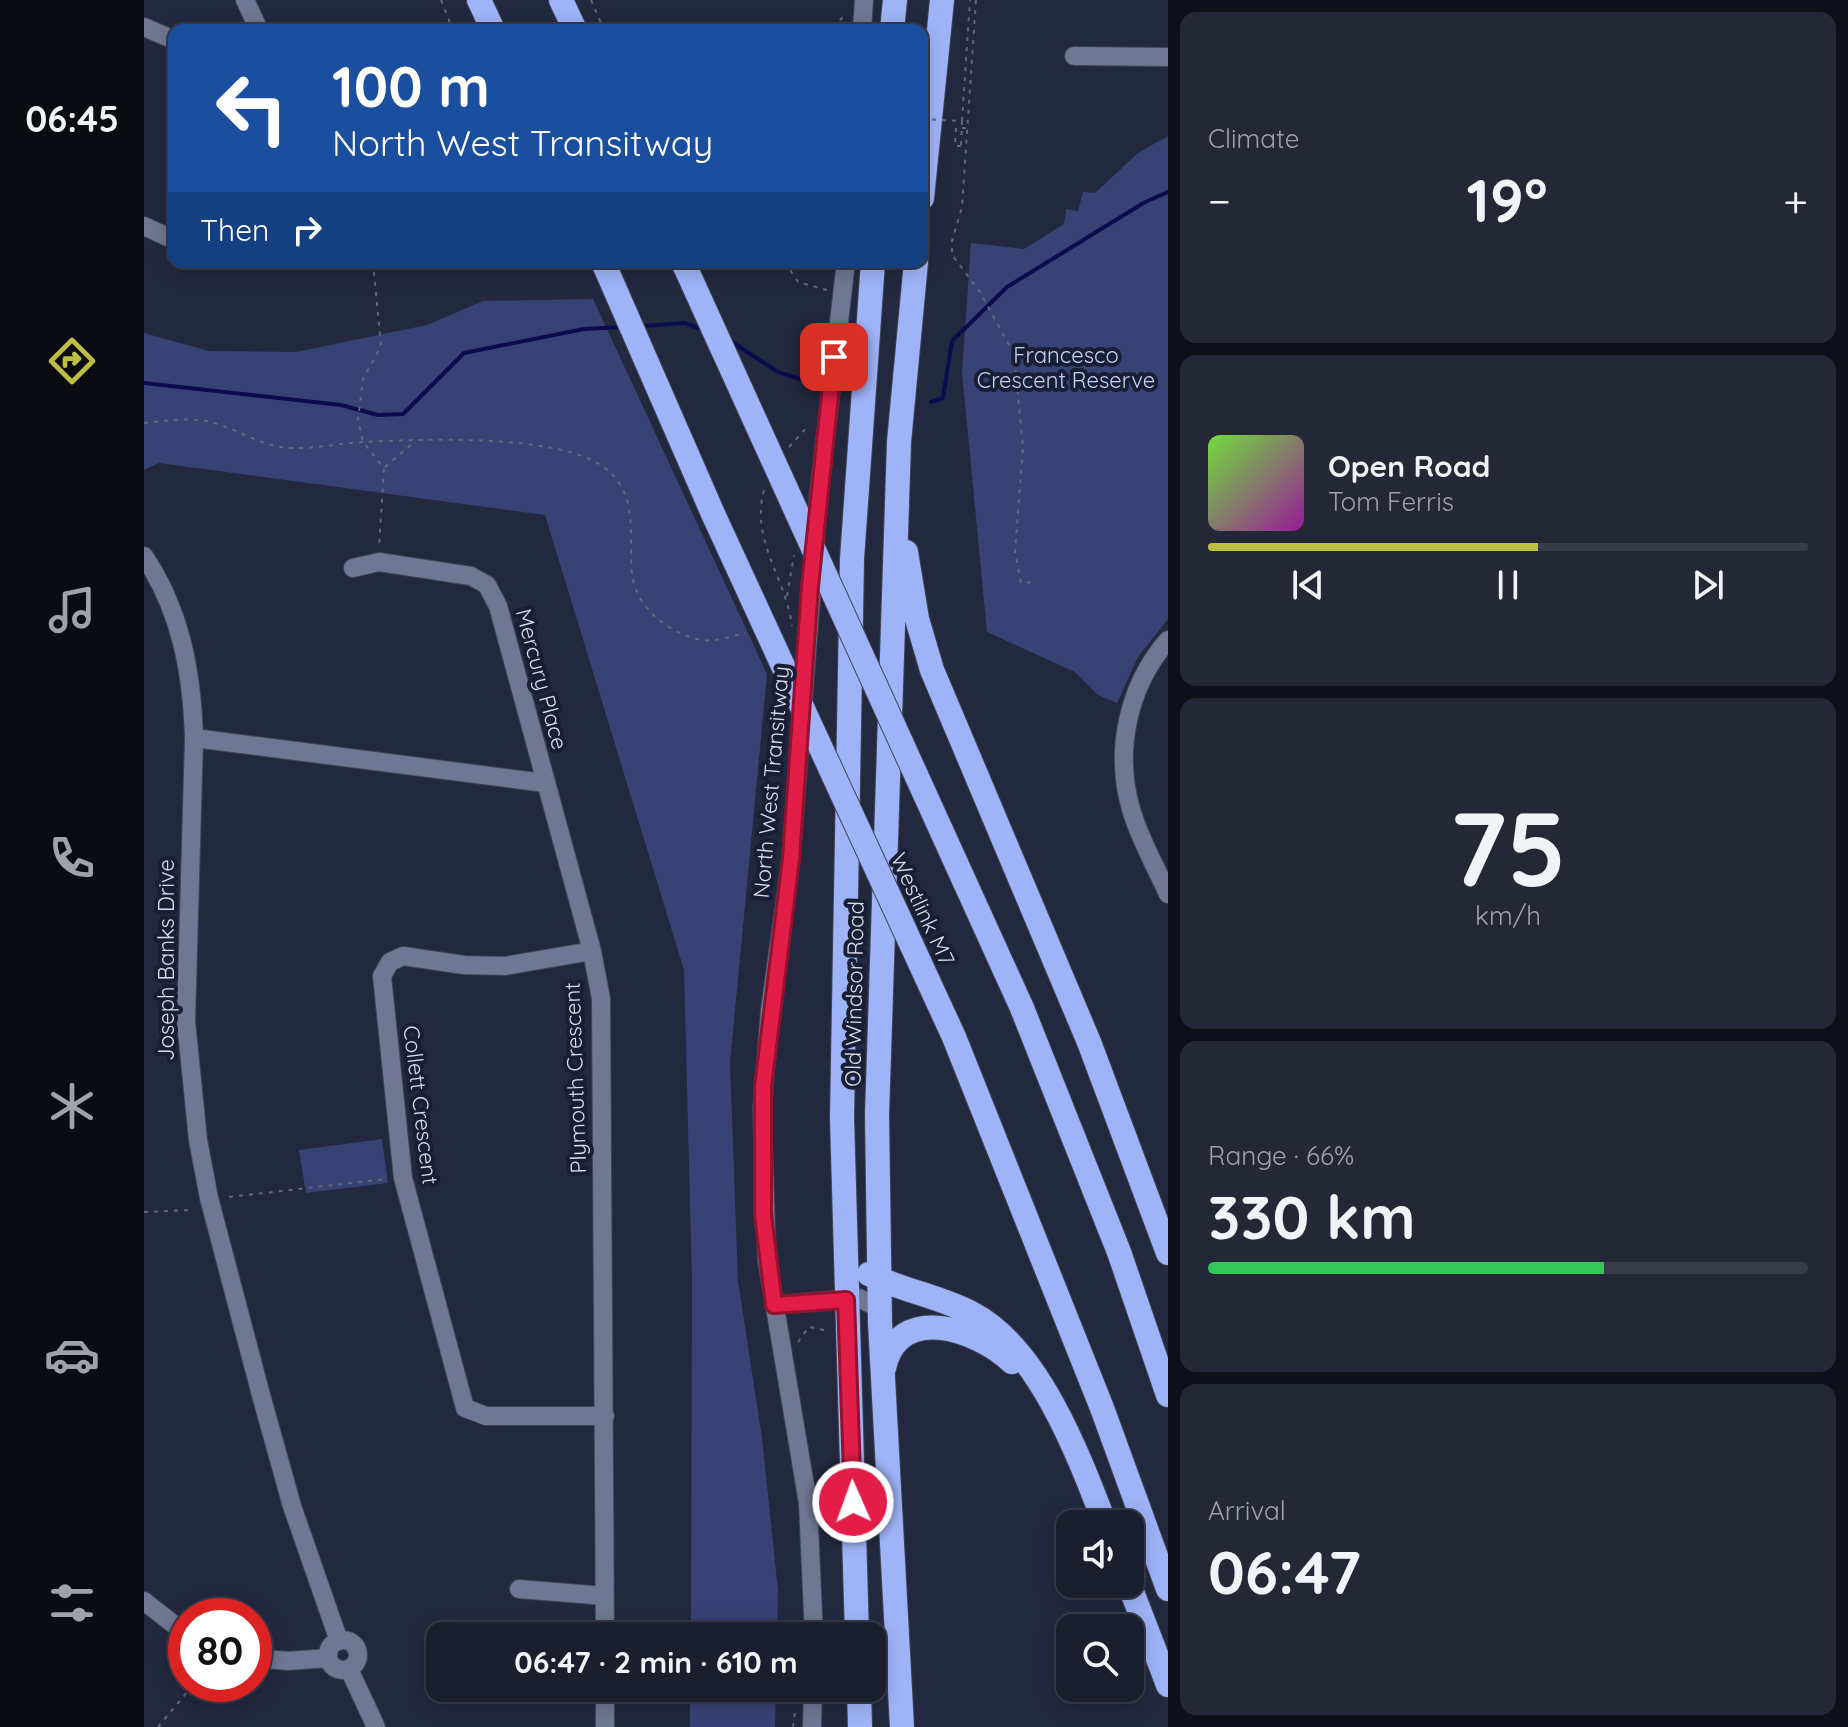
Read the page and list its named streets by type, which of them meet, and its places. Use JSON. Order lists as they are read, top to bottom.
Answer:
{
  "streets": {
    "highway": ["Westlink M7", "Old Windsor Road"],
    "street": [
      "Mercury Place",
      "North West Transitway",
      "Joseph Banks Drive",
      "Plymouth Crescent",
      "Collett Crescent"
    ]
  },
  "crossings": [
    ["Mercury Place", "Plymouth Crescent"],
    ["Plymouth Crescent", "Collett Crescent"]
  ],
  "parks": ["Francesco Crescent Reserve"],
  "page": {
    "tabs": "06:45",
    "tile": [
      "Climate",
      ["75", "km/h"],
      ["Range · 66%", "330 km"],
      ["Arrival", "06:47"]
    ],
    "turn": ["100 m", "North West Transitway"],
    "heat": ["−", "19°", "+"],
    "then": "Then",
    "song": ["Open Road", "Tom Ferris"],
    "limit": "80",
    "trip": "06:47 · 2 min · 610 m"
  }
}
